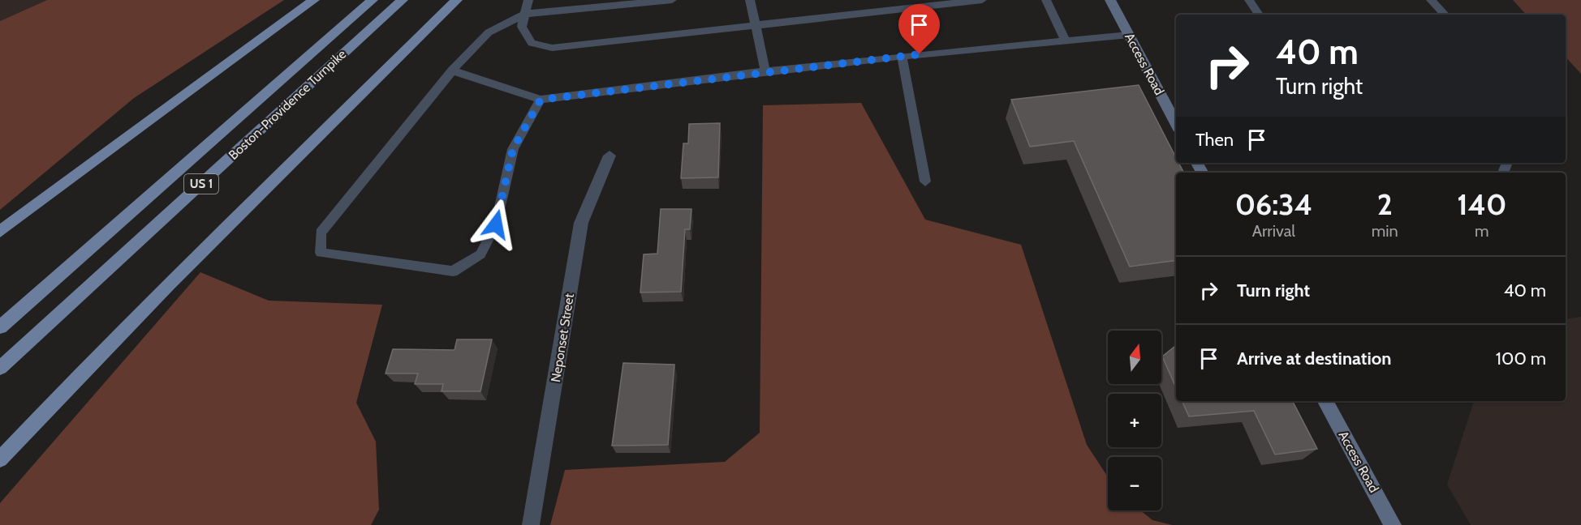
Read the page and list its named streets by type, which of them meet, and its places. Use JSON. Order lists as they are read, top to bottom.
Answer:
{
  "streets": {
    "main road": ["Boston-Providence Turnpike", "US 1"],
    "street": ["Access Road", "Neponset Street"]
  },
  "north": "top",
  "page": {
    "turn": ["40 m", "Turn right"],
    "then": "Then",
    "eta": [
      "06:34",
      "Arrival",
      "2",
      "min",
      "140",
      "m"
    ],
    "list": [
      {
        "name": "Turn right",
        "value": "40 m"
      },
      {
        "name": "Arrive at destination",
        "value": "100 m"
      }
    ],
    "map_buttons": ["+", "−"]
  }
}
